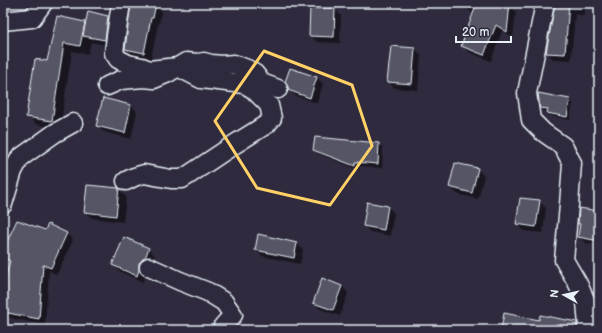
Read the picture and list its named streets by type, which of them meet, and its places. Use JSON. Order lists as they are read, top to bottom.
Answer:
{
  "scale_bar": "20 m",
  "north": "left"
}
